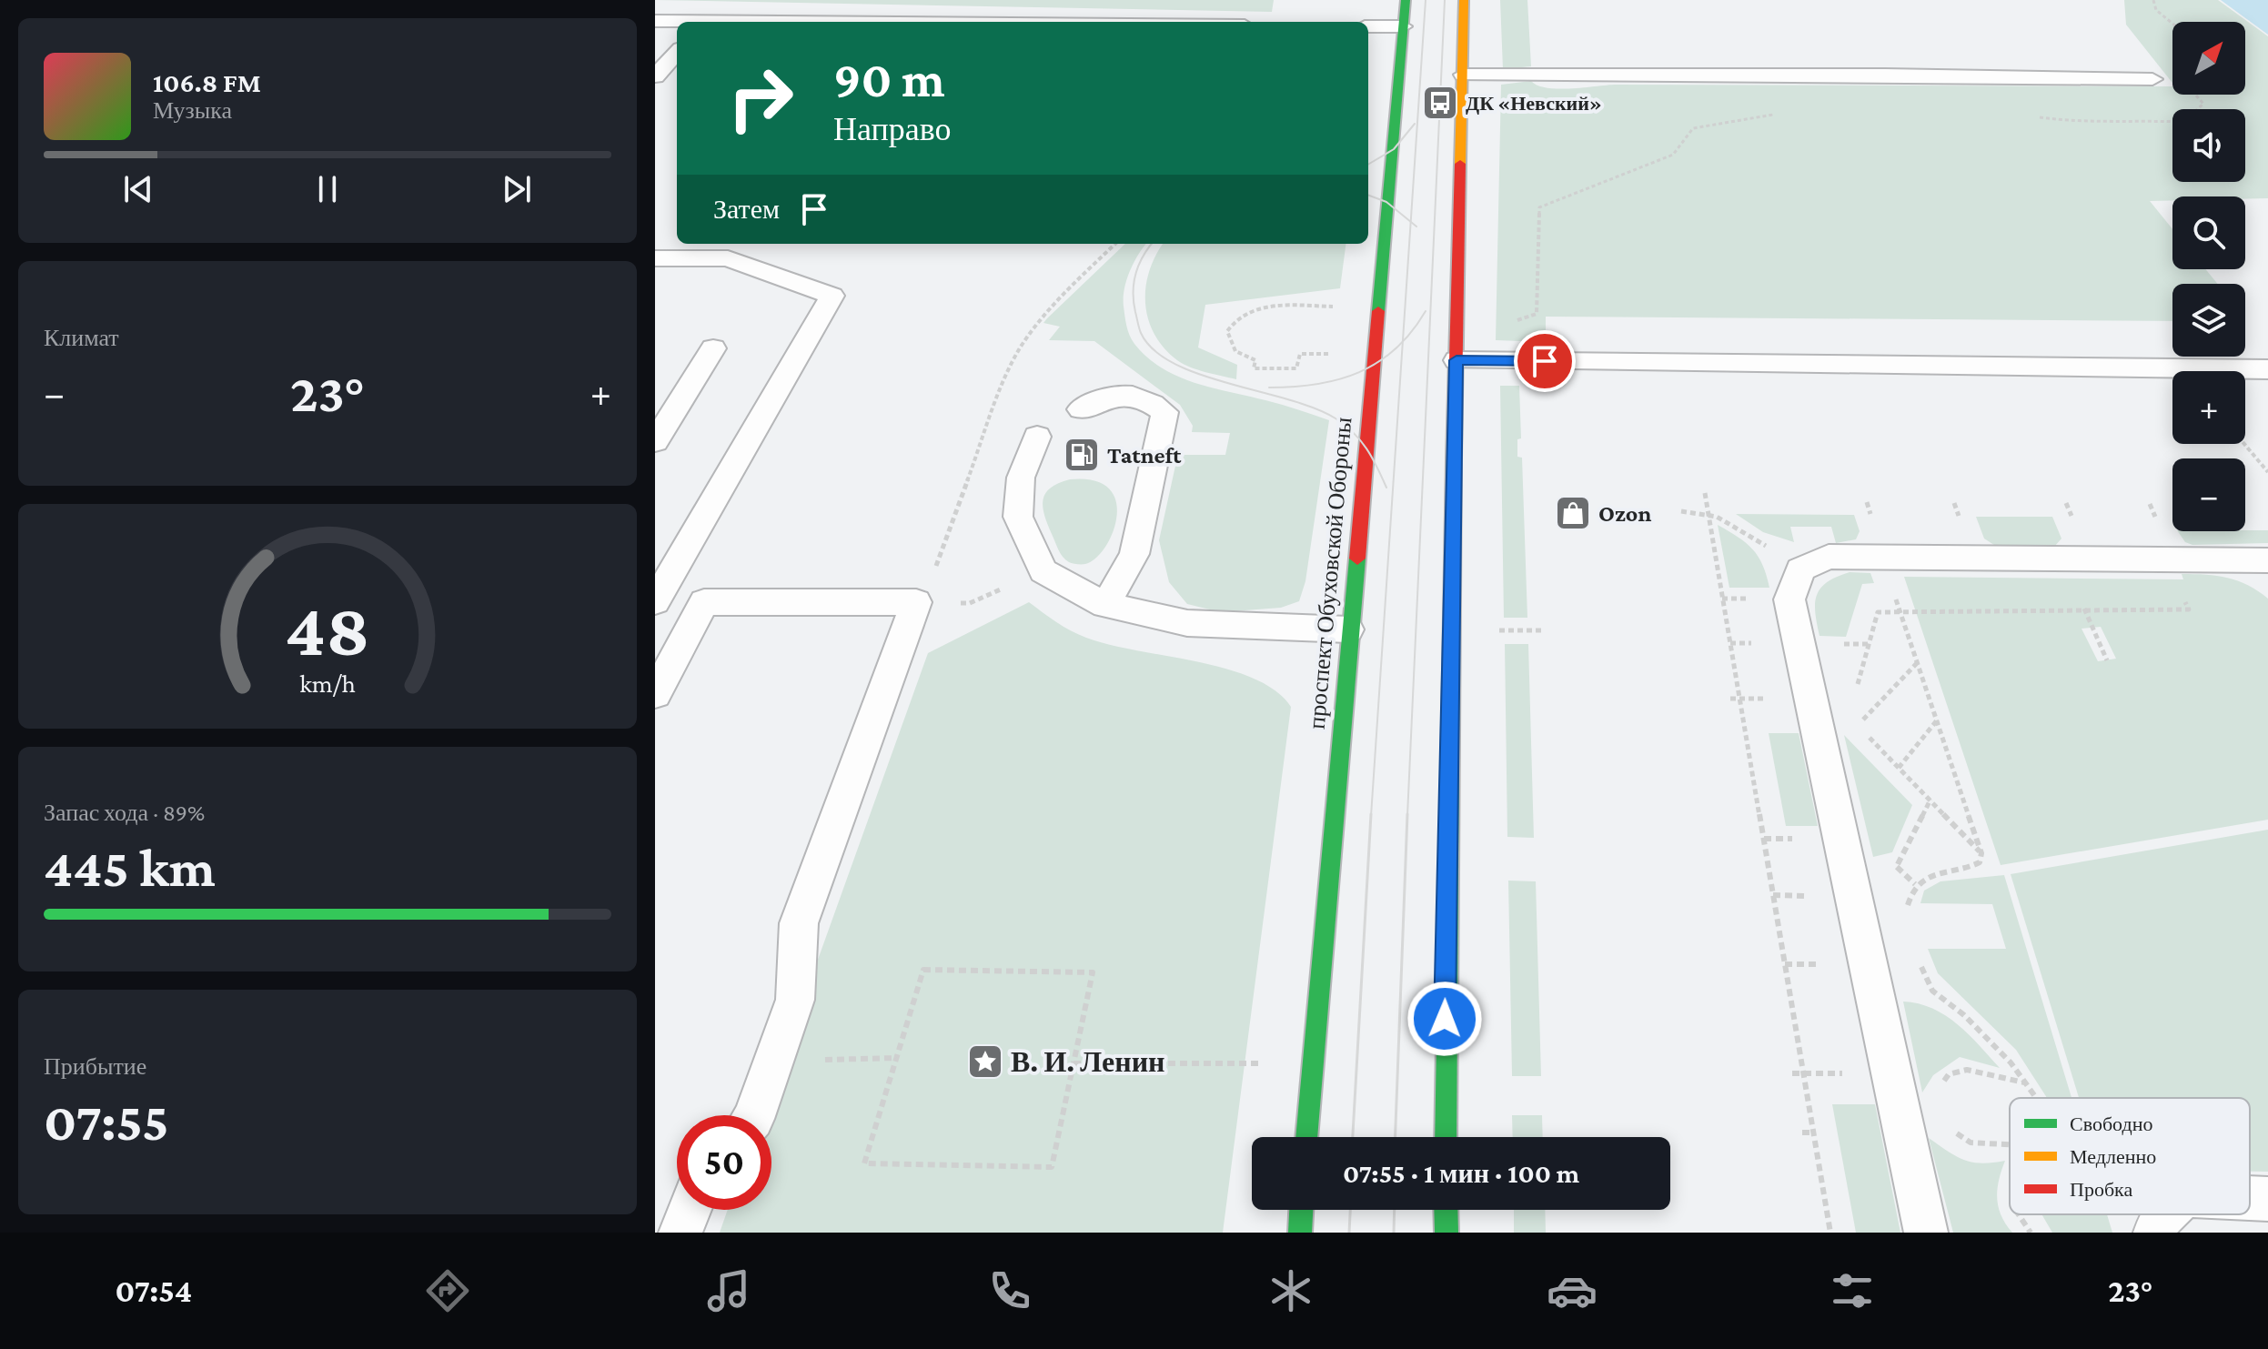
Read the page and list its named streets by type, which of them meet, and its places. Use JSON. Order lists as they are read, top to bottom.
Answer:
{
  "streets": {
    "main road": ["проспект Обуховской Обороны"]
  },
  "places": {
    "bus stop": ["ДК «Невский»"],
    "fuel station": ["Tatneft"],
    "shop": ["Ozon"],
    "place": ["В. И. Ленин"]
  },
  "legend": ["Свободно", "Медленно", "Пробка"],
  "north": "top right",
  "page": {
    "map_buttons": ["+", "−"],
    "turn": ["90 m", "Направо"],
    "song": ["106.8 FM", "Музыка"],
    "then": "Затем",
    "tile": [
      "Климат",
      ["Запас хода · 89%", "445 km"],
      ["Прибытие", "07:55"]
    ],
    "heat": ["−", "23°", "+"],
    "limit": "50",
    "trip": "07:55 · 1 мин · 100 m",
    "tabs": ["07:54", "23°"],
    "gauge": ["48", "km/h"]
  }
}
